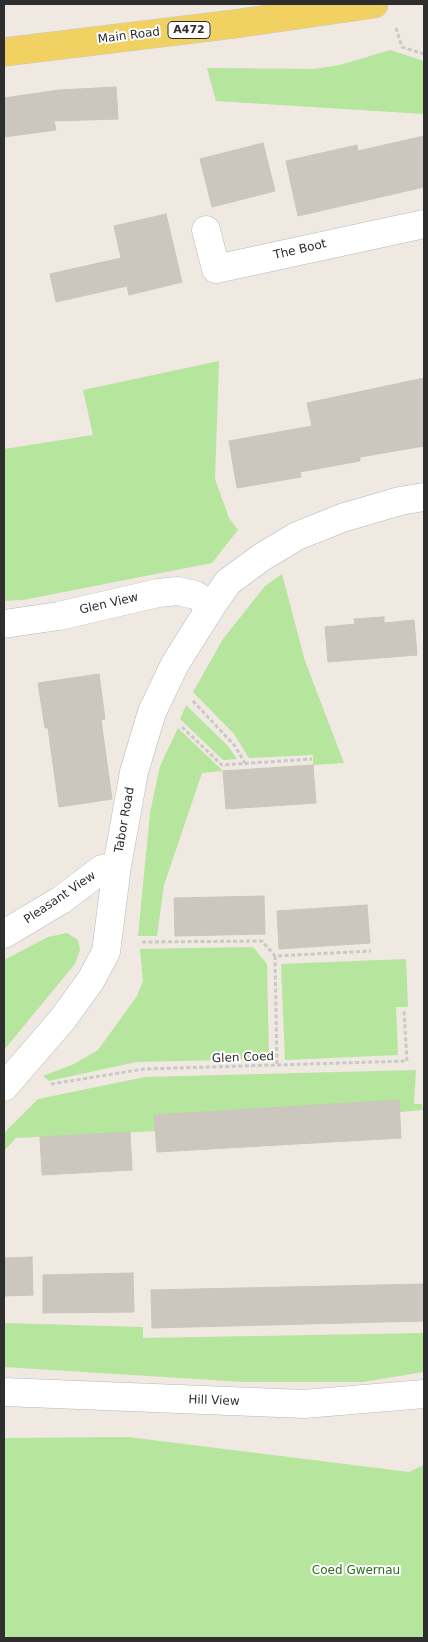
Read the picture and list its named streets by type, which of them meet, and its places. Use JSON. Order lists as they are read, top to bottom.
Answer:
{
  "streets": {
    "main road": ["A472", "Main Road"],
    "street": [
      "The Boot",
      "Glen View",
      "Tabor Road",
      "Pleasant View",
      "Hill View"
    ],
    "path": ["Glen Coed"]
  },
  "crossings": [
    ["Glen View", "Tabor Road"],
    ["Tabor Road", "Pleasant View"]
  ],
  "parks": ["Coed Gwernau"]
}
